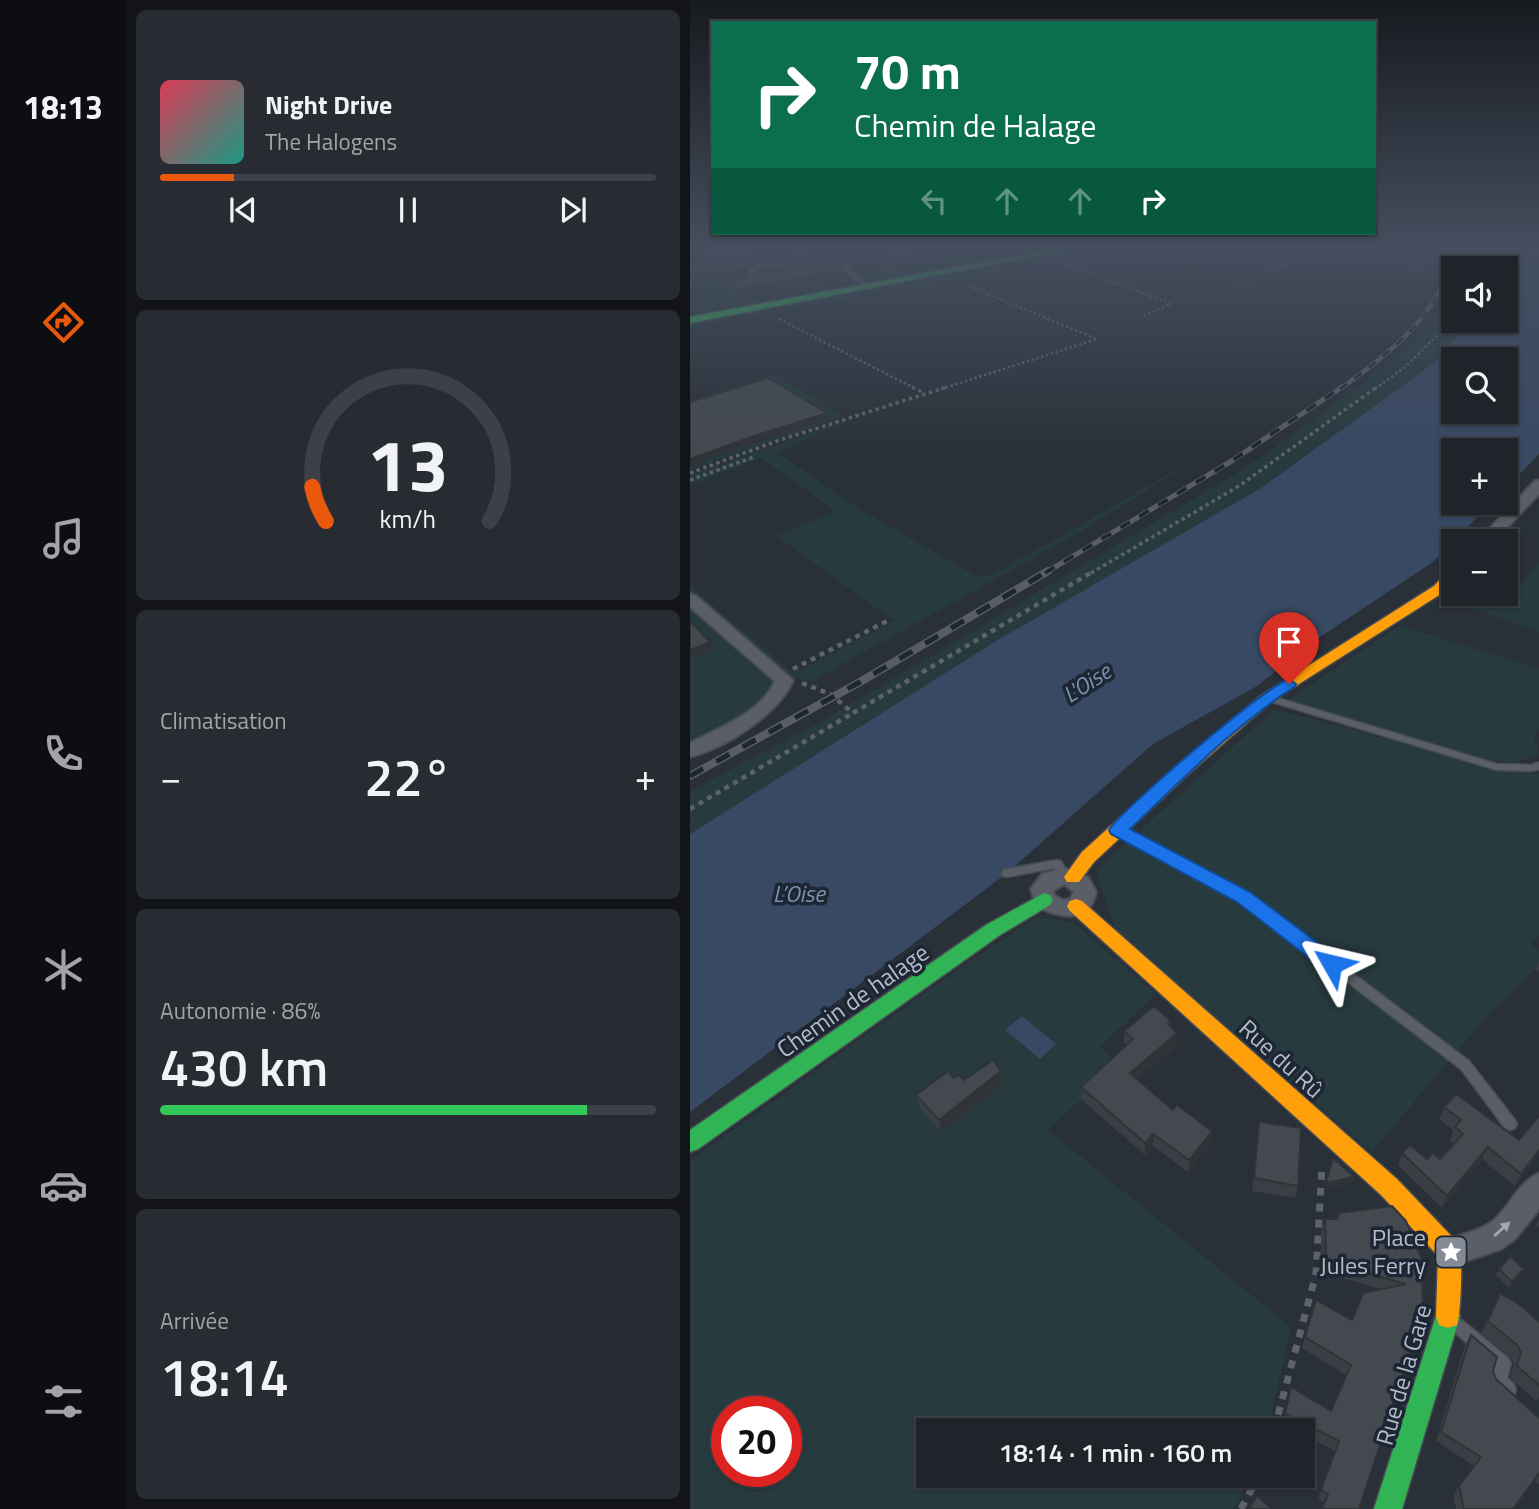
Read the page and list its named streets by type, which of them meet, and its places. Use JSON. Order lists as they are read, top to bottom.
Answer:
{
  "streets": {
    "street": ["Chemin de halage", "Rue du Rû", "Rue de la Gare"]
  },
  "crossings": [
    ["Chemin de halage", "Rue du Rû"],
    ["Rue du Rû", "Rue de la Gare"]
  ],
  "water": ["L'Oise", "L’Oise"],
  "places": {
    "place": ["Place Jules Ferry"]
  },
  "page": {
    "tabs": "18:13",
    "turn": ["70 m", "Chemin de Halage"],
    "song": ["Night Drive", "The Halogens"],
    "map_buttons": ["+", "−"],
    "tile": [
      "Climatisation",
      ["Autonomie · 86%", "430 km"],
      ["Arrivée", "18:14"]
    ],
    "heat": ["−", "22°", "+"],
    "limit": "20",
    "trip": "18:14 · 1 min · 160 m",
    "gauge": ["13", "km/h"]
  }
}
